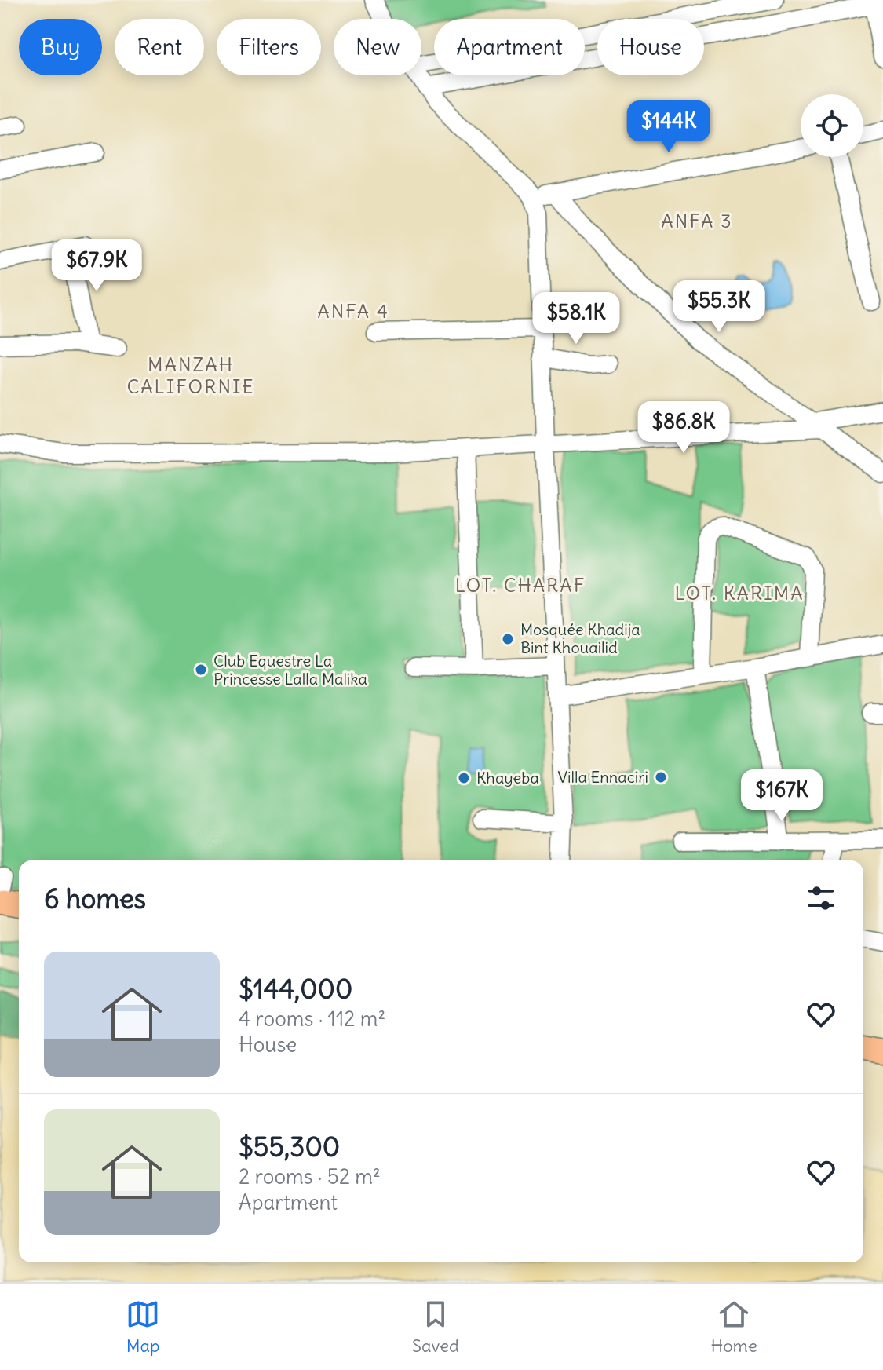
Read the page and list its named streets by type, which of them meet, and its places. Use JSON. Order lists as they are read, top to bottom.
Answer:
{
  "districts": [
    "ANFA 3",
    "ANFA 4",
    "MANZAH CALIFORNIE",
    "LOT. CHARAF",
    "LOT. KARIMA"
  ],
  "places": [
    "Mosquée Khadija Bint Khouailid",
    "Club Equestre La Princesse Lalla Malika",
    "Villa Ennaciri",
    "Khayeba"
  ],
  "page": {
    "chip": [
      "Buy",
      "Rent",
      "Filters",
      "New",
      "Apartment",
      "House"
    ],
    "price": [
      "$144K",
      "$67.9K",
      "$55.3K",
      "$58.1K",
      "$86.8K",
      "$167K"
    ],
    "heading": "6 homes",
    "list": [
      {
        "name": "$144,000",
        "note": "4 rooms · 112 m² · House"
      },
      {
        "name": "$55,300",
        "note": "2 rooms · 52 m² · Apartment"
      }
    ],
    "tabs": ["Map", "Saved", "Home"]
  }
}
